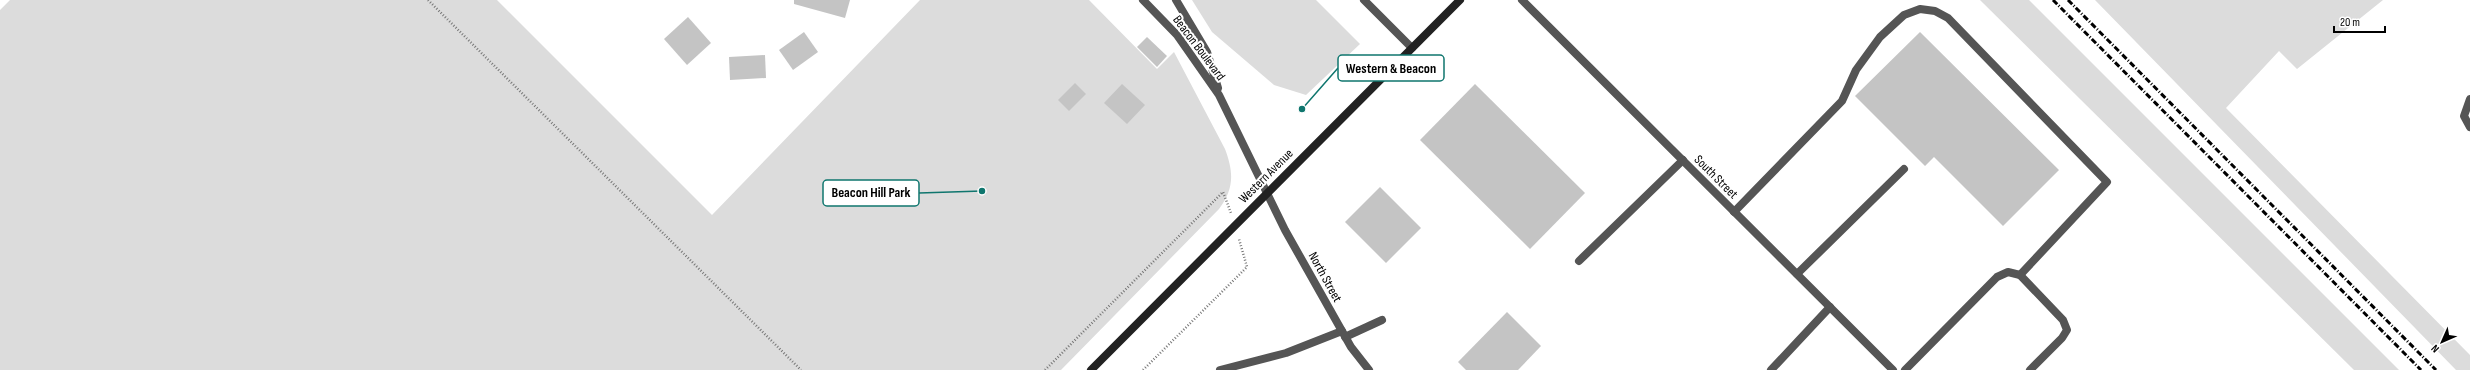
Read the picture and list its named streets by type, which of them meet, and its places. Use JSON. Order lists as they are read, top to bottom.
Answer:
{
  "streets": {
    "main road": ["Western Avenue"],
    "street": ["Beacon Boulevard", "South Street", "North Street"]
  },
  "crossings": [
    ["Beacon Boulevard", "Western Avenue"],
    ["Beacon Boulevard", "North Street"],
    ["Western Avenue", "North Street"]
  ],
  "places": ["Western & Beacon", "Beacon Hill Park"],
  "scale_bar": "20 m",
  "north": "bottom left"
}
